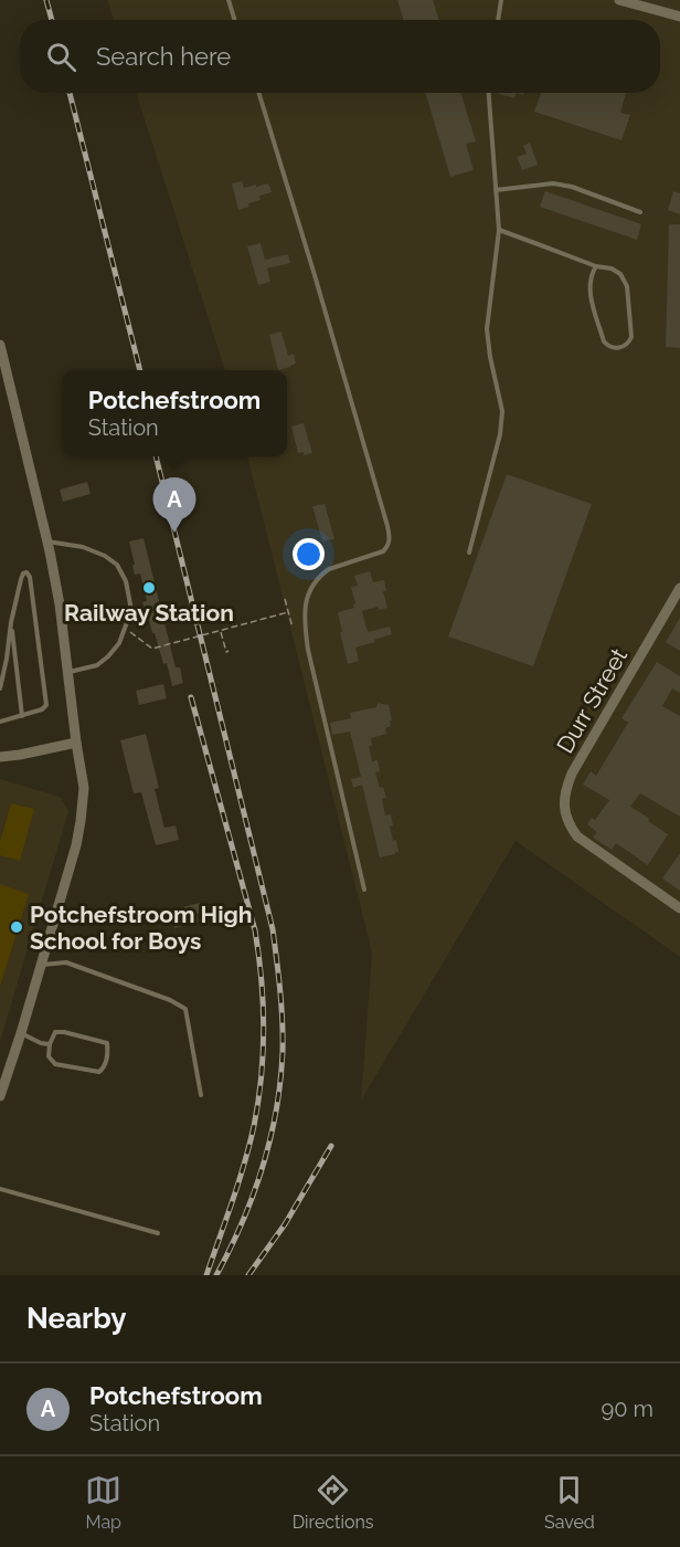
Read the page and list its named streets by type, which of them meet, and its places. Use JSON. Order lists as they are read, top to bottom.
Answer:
{
  "streets": {
    "street": ["Durr Street"]
  },
  "places": ["Railway Station", "Potchefstroom High School for Boys"],
  "page": {
    "search": "Search here",
    "popup": ["Potchefstroom", "Station"],
    "pins": "A",
    "heading": "Nearby",
    "list": [
      {
        "mark": "A",
        "name": "Potchefstroom",
        "note": "Station",
        "value": "90 m"
      }
    ],
    "nav": ["Map", "Directions", "Saved"]
  }
}
